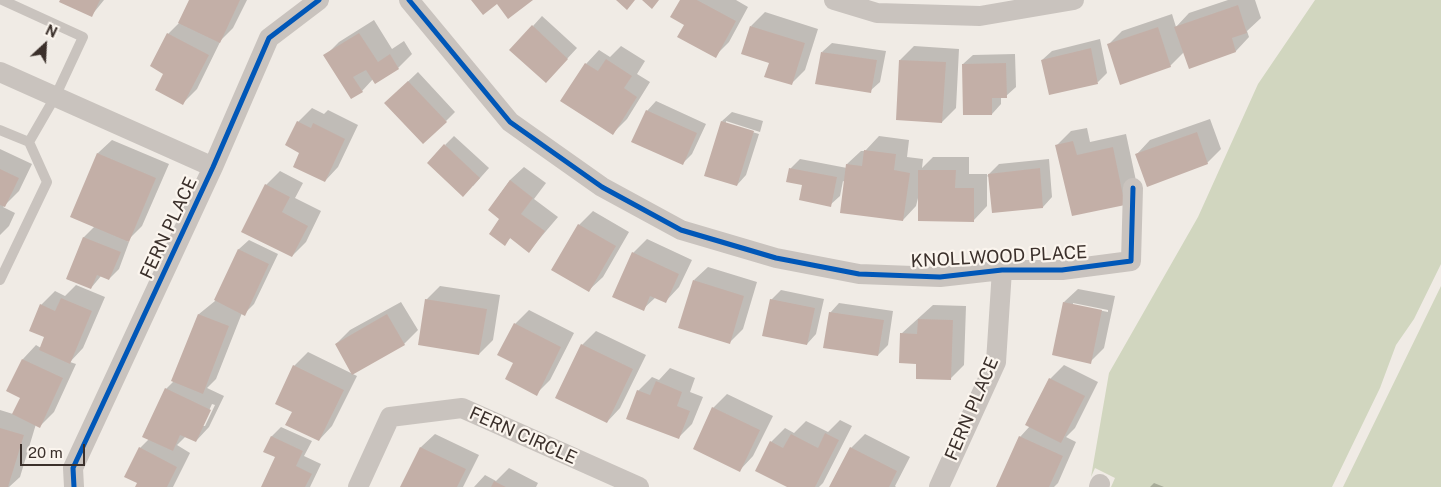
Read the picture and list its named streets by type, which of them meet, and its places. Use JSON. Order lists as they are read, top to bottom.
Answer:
{
  "streets": {
    "street": ["FERN PLACE", "KNOLLWOOD PLACE", "FERN CIRCLE"]
  },
  "crossings": [
    ["FERN PLACE", "KNOLLWOOD PLACE"]
  ],
  "scale_bar": "20 m",
  "north": "top right"
}
